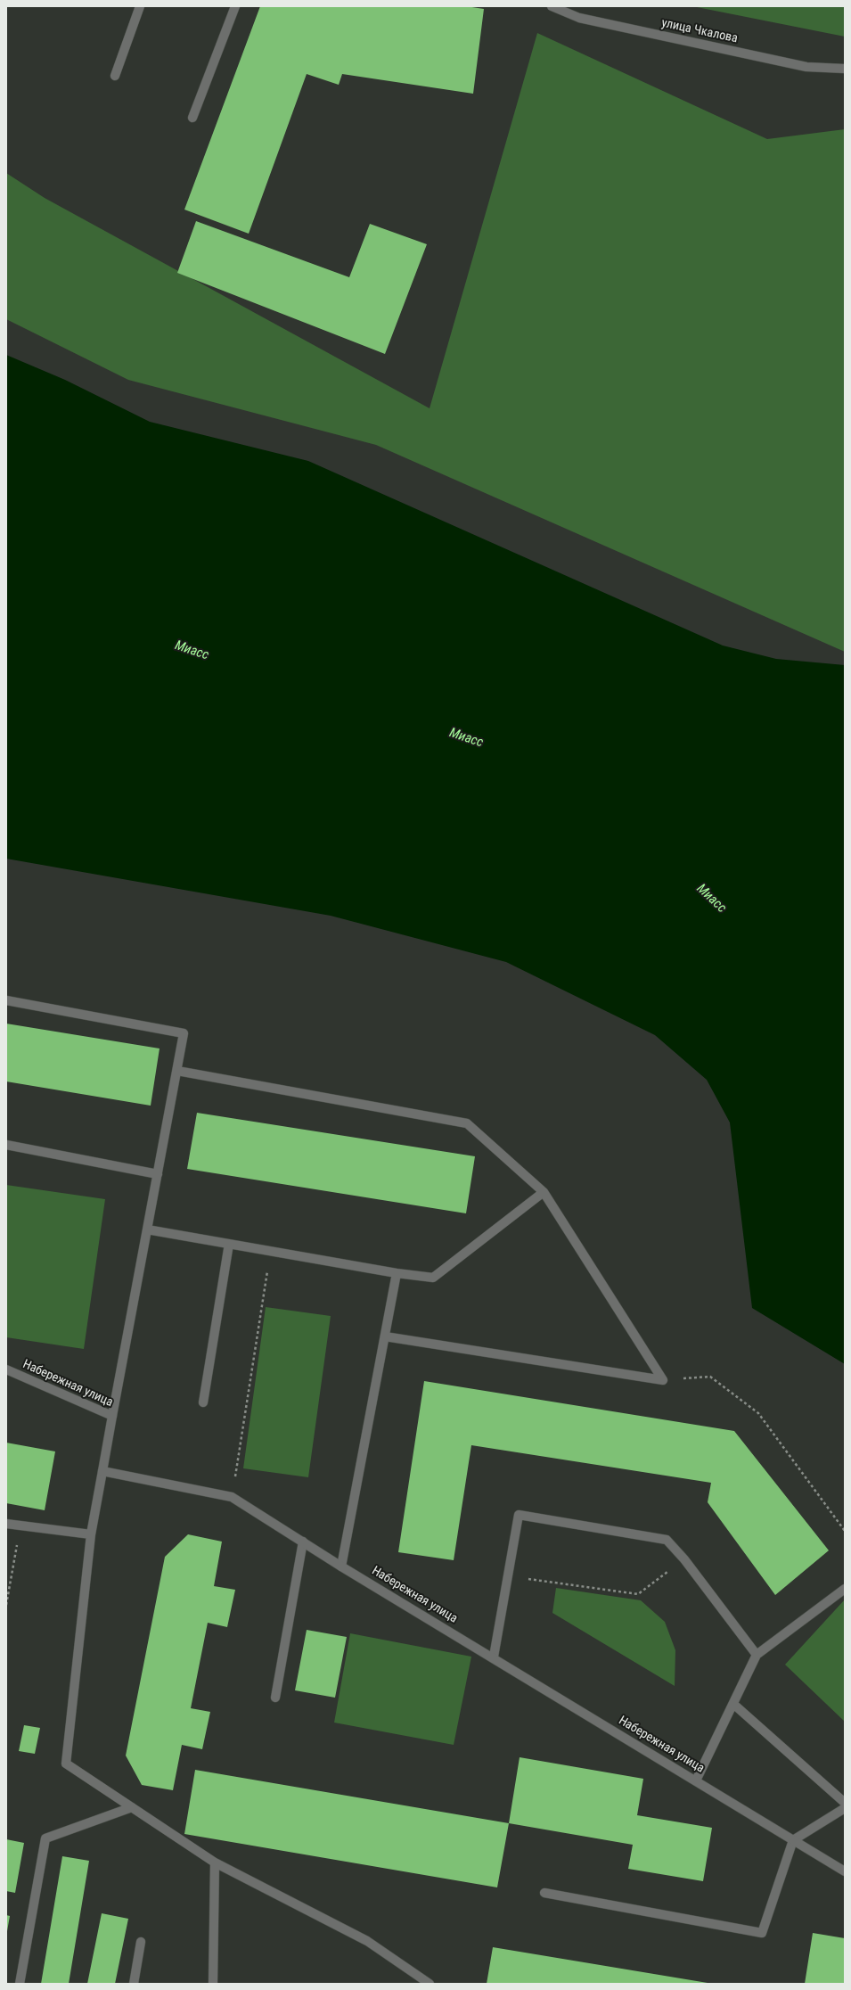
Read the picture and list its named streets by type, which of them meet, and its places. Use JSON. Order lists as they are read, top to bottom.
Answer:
{
  "streets": {
    "street": ["улица Чкалова", "Набережная улица"]
  },
  "water": ["Миасс"]
}
